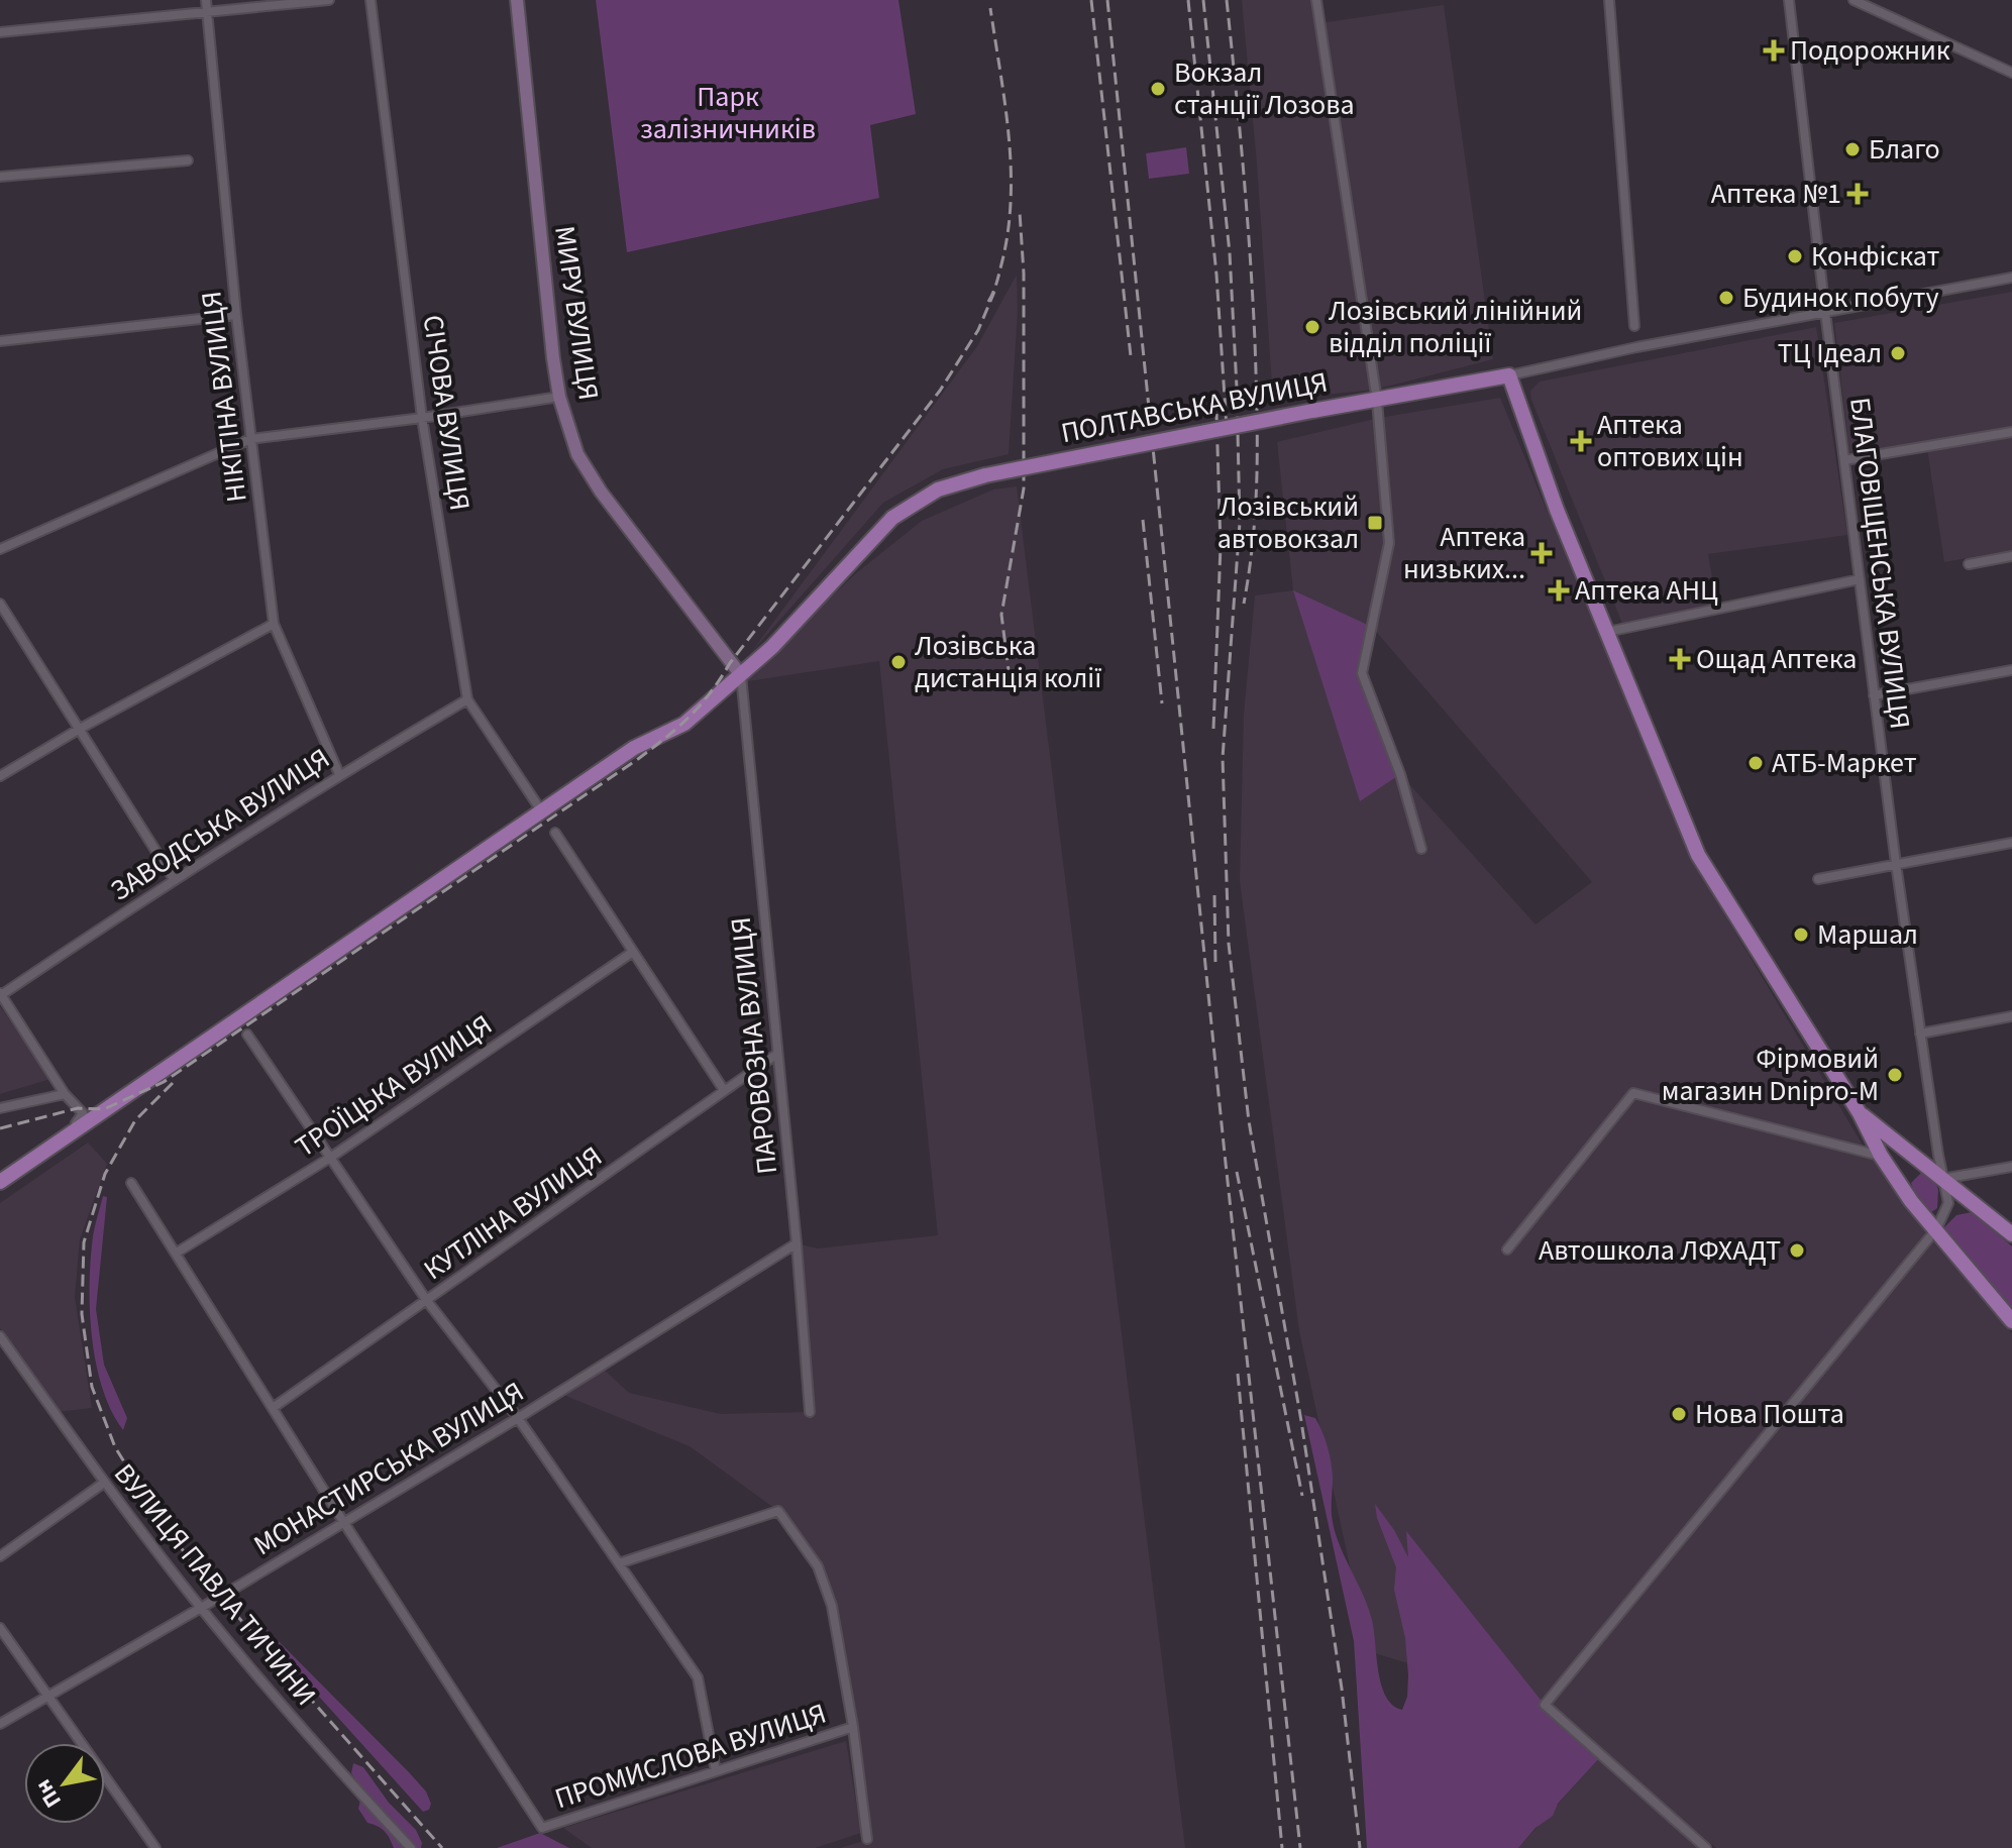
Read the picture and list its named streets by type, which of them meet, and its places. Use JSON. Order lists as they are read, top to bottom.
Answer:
{
  "streets": {
    "main road": ["МИРУ ВУЛИЦЯ", "ПОЛТАВСЬКА ВУЛИЦЯ"],
    "street": [
      "НІКІТІНА ВУЛИЦЯ",
      "СІЧОВА ВУЛИЦЯ",
      "БЛАГОВІЩЕНСЬКА ВУЛИЦЯ",
      "ЗАВОДСЬКА ВУЛИЦЯ",
      "ПАРОВОЗНА ВУЛИЦЯ",
      "ТРОЇЦЬКА ВУЛИЦЯ",
      "КУТЛІНА ВУЛИЦЯ",
      "МОНАСТИРСЬКА ВУЛИЦЯ",
      "ВУЛИЦЯ ПАВЛА ТИЧИНИ",
      "ПРОМИСЛОВА ВУЛИЦЯ"
    ]
  },
  "crossings": [
    ["МИРУ ВУЛИЦЯ", "ПОЛТАВСЬКА ВУЛИЦЯ"],
    ["МИРУ ВУЛИЦЯ", "ПАРОВОЗНА ВУЛИЦЯ"],
    ["НІКІТІНА ВУЛИЦЯ", "ЗАВОДСЬКА ВУЛИЦЯ"],
    ["ПОЛТАВСЬКА ВУЛИЦЯ", "СІЧОВА ВУЛИЦЯ"],
    ["ПОЛТАВСЬКА ВУЛИЦЯ", "ПАРОВОЗНА ВУЛИЦЯ"],
    ["СІЧОВА ВУЛИЦЯ", "ЗАВОДСЬКА ВУЛИЦЯ"],
    ["ПАРОВОЗНА ВУЛИЦЯ", "КУТЛІНА ВУЛИЦЯ"],
    ["ПАРОВОЗНА ВУЛИЦЯ", "МОНАСТИРСЬКА ВУЛИЦЯ"],
    ["МОНАСТИРСЬКА ВУЛИЦЯ", "ВУЛИЦЯ ПАВЛА ТИЧИНИ"],
    ["МОНАСТИРСЬКА ВУЛИЦЯ", "ПРОМИСЛОВА ВУЛИЦЯ"]
  ],
  "parks": ["Парк залізничників"],
  "places": {
    "health": [
      "Подорожник",
      "Аптека №1",
      "Аптека оптових цін",
      "Аптека низьких...",
      "Аптека АНЦ",
      "Ощад Аптека"
    ],
    "other": [
      "Вокзал станції Лозова",
      "Благо",
      "Конфіскат",
      "Будинок побуту",
      "Лозівський лінійний відділ поліції",
      "ТЦ Ідеал",
      "Лозівська дистанція колії",
      "АТБ-Маркет",
      "Маршал",
      "Фірмовий магазин Dnipro-M",
      "Автошкола ЛФХАДТ",
      "Нова Пошта"
    ],
    "transit": ["Лозівський автовокзал"]
  },
  "north": "bottom left"
}
